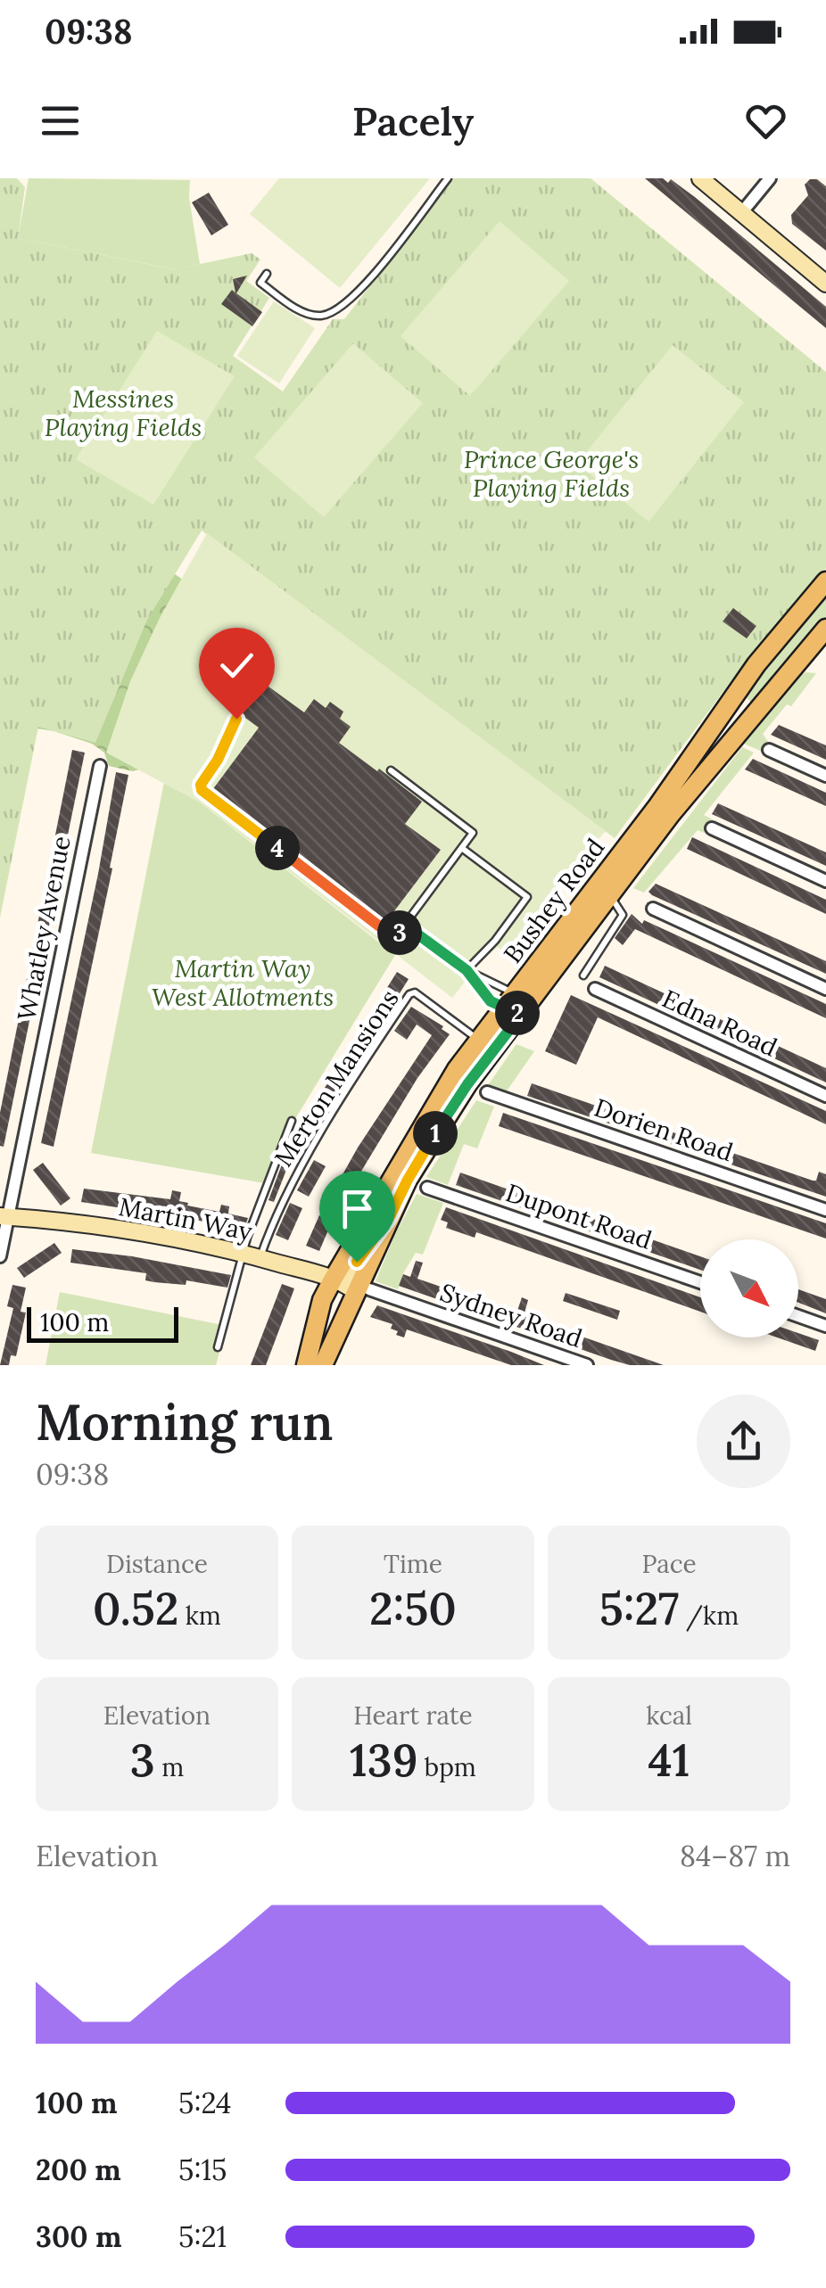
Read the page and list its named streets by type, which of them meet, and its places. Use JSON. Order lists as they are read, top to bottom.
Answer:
{
  "streets": {
    "main road": ["Bushey Road", "Martin Way"],
    "street": [
      "Whatley Avenue",
      "Edna Road",
      "Dorien Road",
      "Dupont Road",
      "Sydney Road"
    ],
    "lane": ["Merton Mansions"]
  },
  "crossings": [
    ["Bushey Road", "Merton Mansions"],
    ["Bushey Road", "Martin Way"],
    ["Bushey Road", "Sydney Road"],
    ["Whatley Avenue", "Martin Way"],
    ["Merton Mansions", "Martin Way"],
    ["Martin Way", "Sydney Road"]
  ],
  "parks": ["Messines Playing Fields", "Prince George's Playing Fields", "Martin Way West Allotments"],
  "scale_bar": "100 m",
  "north": "bottom right",
  "page": {
    "status": "09:38",
    "header": "Pacely",
    "pins": [
      "4",
      "3",
      "2",
      "1"
    ],
    "scale": "100 m",
    "heading": ["Morning run", "09:38"],
    "stats": [
      ["Distance", "0.52 km"],
      ["Time", "2:50"],
      ["Pace", "5:27 /km"],
      ["Elevation", "3 m"],
      ["Heart rate", "139 bpm"],
      ["kcal", "41"]
    ],
    "chart": ["Elevation", "84–87 m"],
    "list": [
      {
        "name": "100 m",
        "note": "5:24"
      },
      {
        "name": "200 m",
        "note": "5:15"
      },
      {
        "name": "300 m",
        "note": "5:21"
      }
    ]
  }
}
